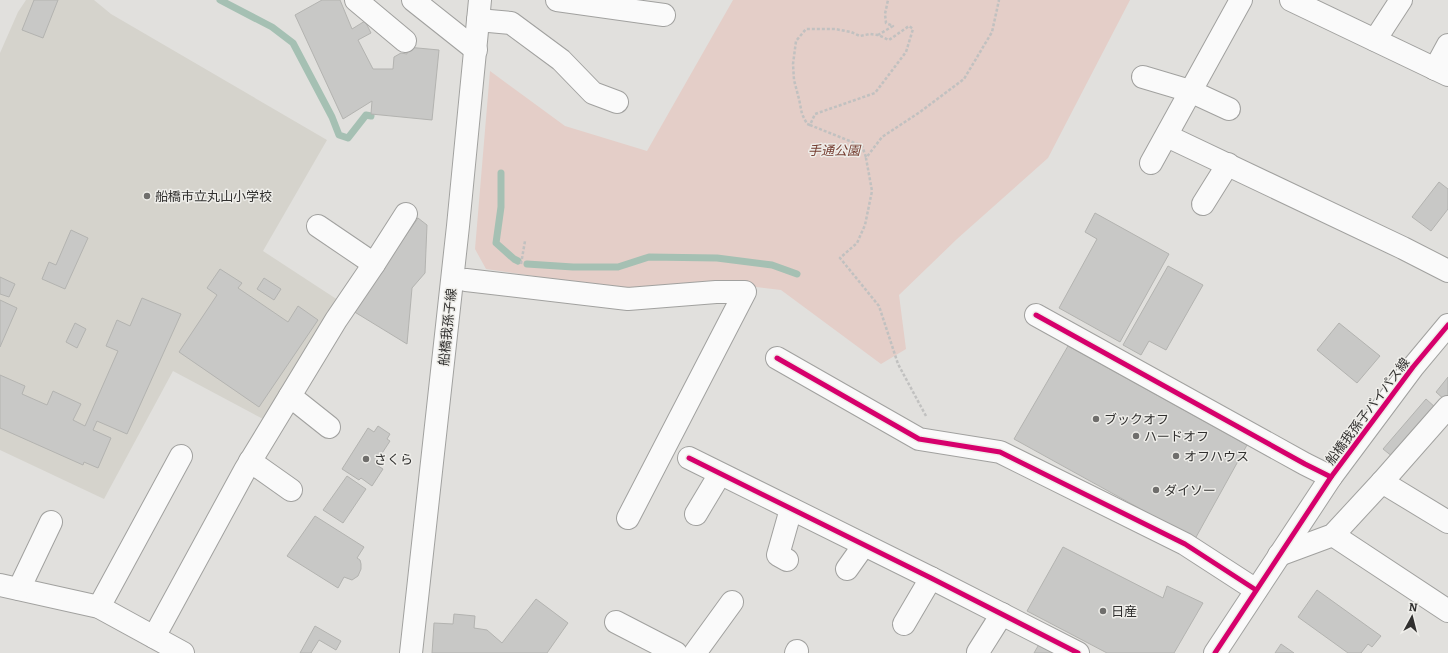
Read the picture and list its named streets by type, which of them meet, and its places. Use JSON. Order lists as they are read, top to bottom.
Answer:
{
  "streets": {
    "street": ["船橋我孫子線", "船橋我孫子バイパス線"]
  },
  "parks": ["手通公園"],
  "places": [
    "船橋市立丸山小学校",
    "ブックオフ",
    "ハードオフ",
    "オフハウス",
    "さくら",
    "ダイソー",
    "日産"
  ],
  "north": "top"
}
